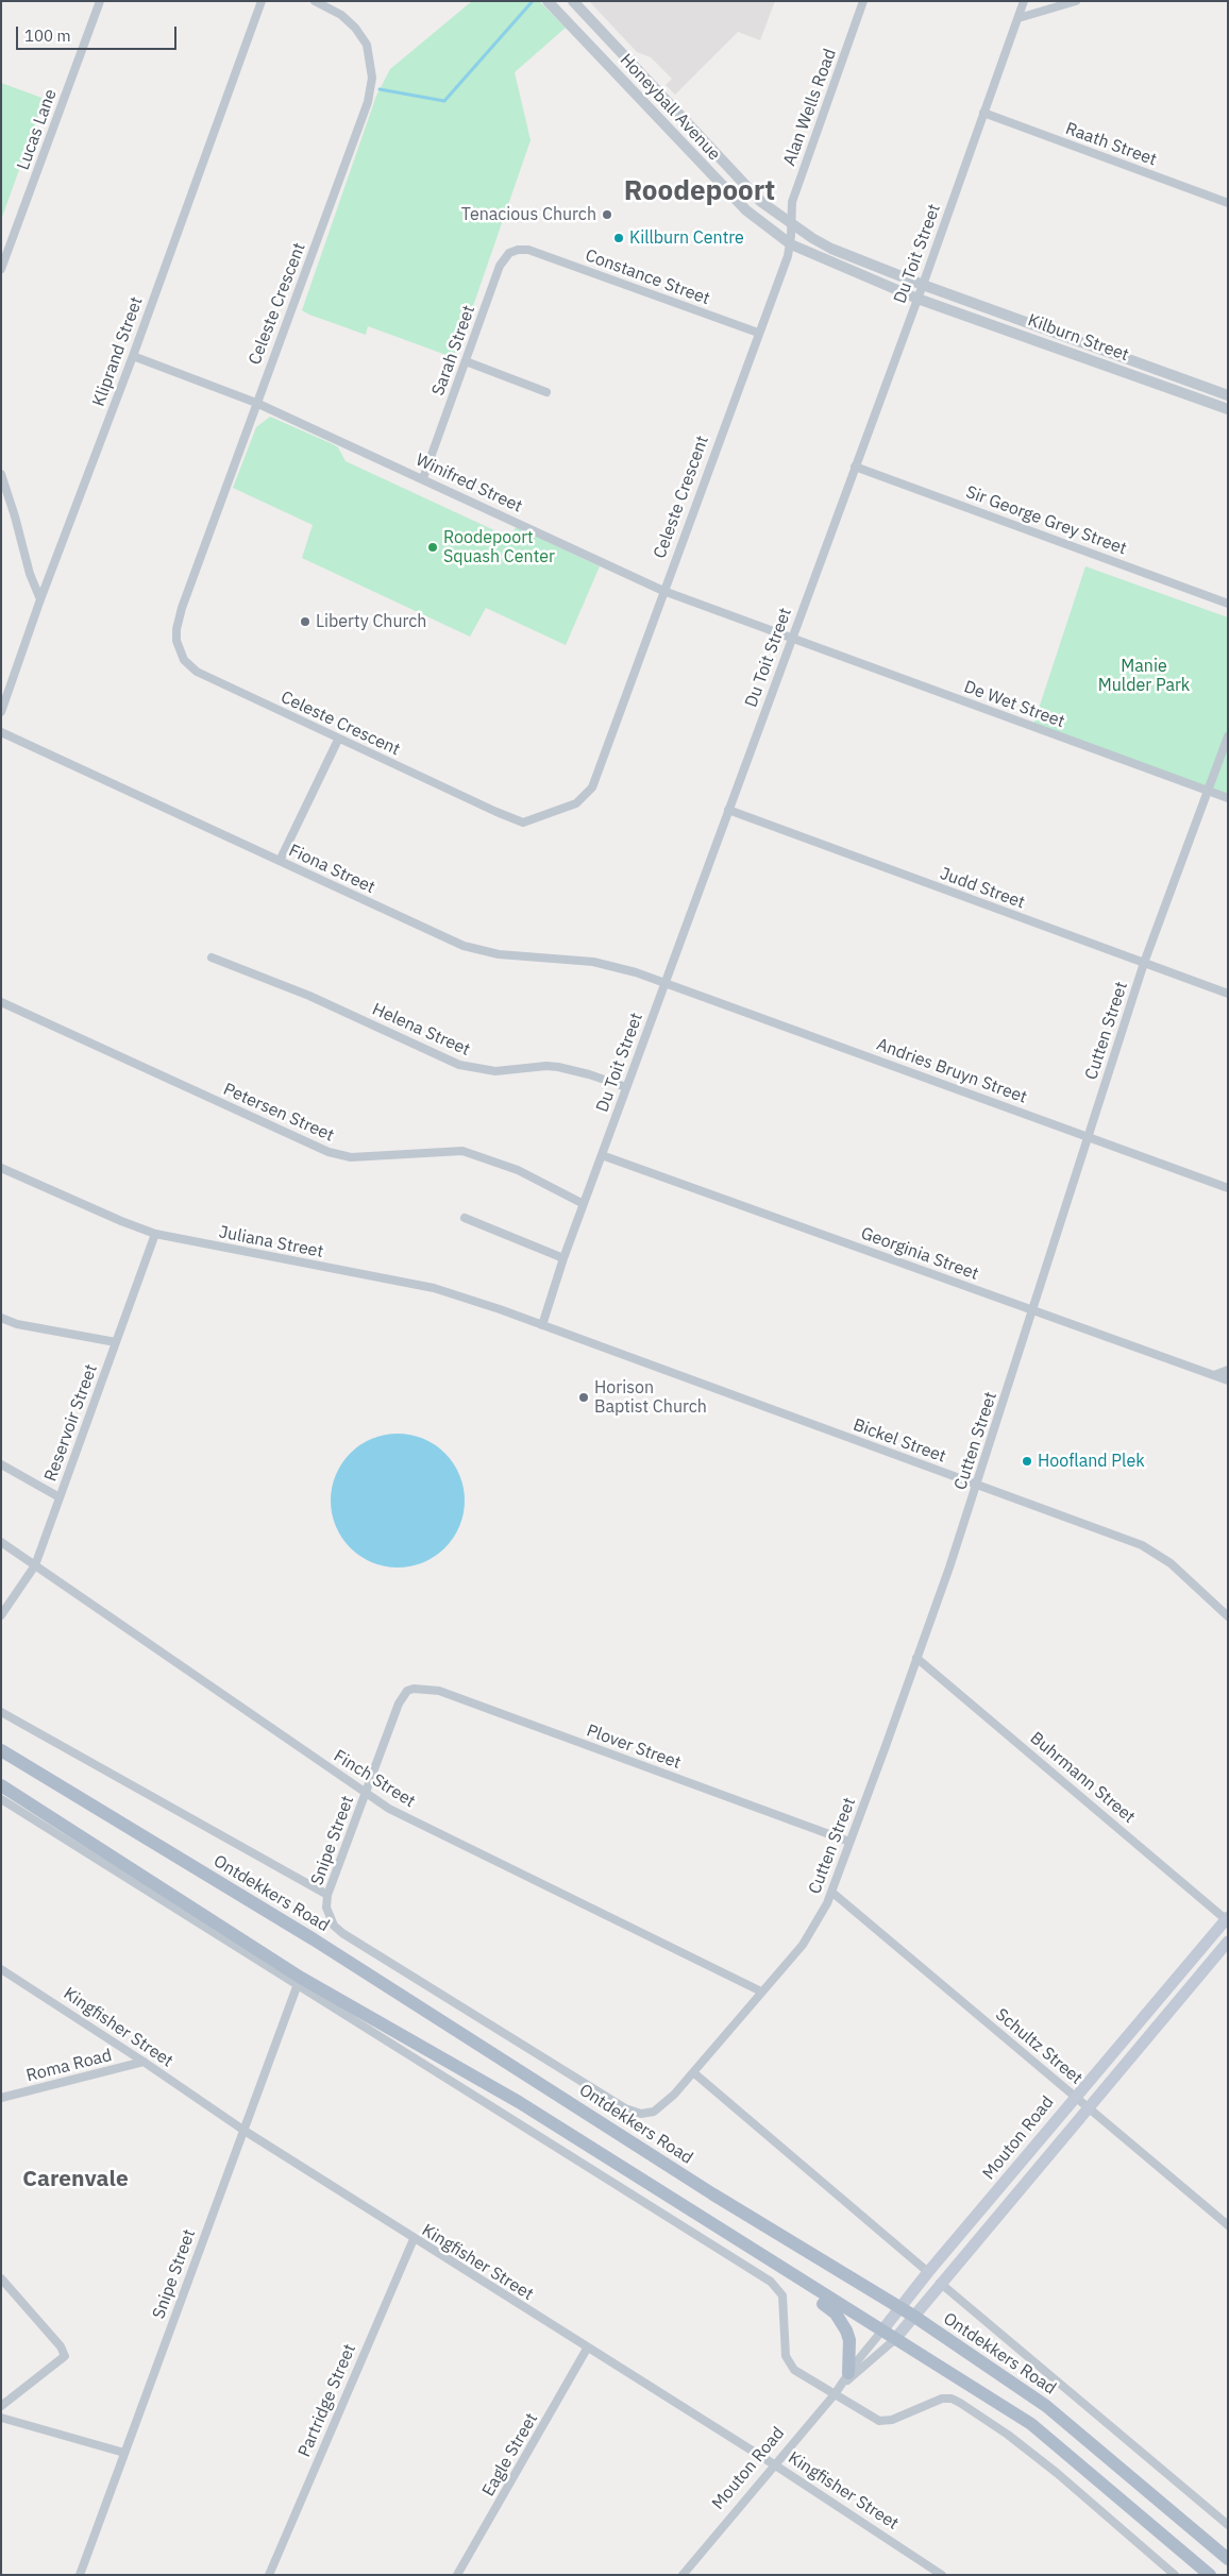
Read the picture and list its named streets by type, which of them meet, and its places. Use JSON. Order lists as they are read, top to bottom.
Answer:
{
  "streets": {
    "main road": ["Ontdekkers Road", "Mouton Road"],
    "street": [
      "Honeyball Avenue",
      "Alan Wells Road",
      "Lucas Lane",
      "Raath Street",
      "Du Toit Street",
      "Constance Street",
      "Celeste Crescent",
      "Kilburn Street",
      "Sarah Street",
      "Kliprand Street",
      "Winifred Street",
      "Sir George Grey Street",
      "De Wet Street",
      "Fiona Street",
      "Judd Street",
      "Helena Street",
      "Cutten Street",
      "Andries Bruyn Street",
      "Petersen Street",
      "Juliana Street",
      "Georginia Street",
      "Reservoir Street",
      "Bickel Street",
      "Plover Street",
      "Buhrmann Street",
      "Finch Street",
      "Snipe Street",
      "Kingfisher Street",
      "Schultz Street",
      "Roma Road",
      "Partridge Street",
      "Eagle Street"
    ]
  },
  "crossings": [
    ["Honeyball Avenue", "Alan Wells Road"],
    ["Honeyball Avenue", "Du Toit Street"],
    ["Honeyball Avenue", "Celeste Crescent"],
    ["Honeyball Avenue", "Kilburn Street"],
    ["Alan Wells Road", "Celeste Crescent"],
    ["Raath Street", "Du Toit Street"],
    ["Du Toit Street", "Kilburn Street"],
    ["Du Toit Street", "Winifred Street"],
    ["Du Toit Street", "Sir George Grey Street"],
    ["Du Toit Street", "De Wet Street"],
    ["Du Toit Street", "Fiona Street"],
    ["Du Toit Street", "Judd Street"],
    ["Du Toit Street", "Helena Street"],
    ["Du Toit Street", "Andries Bruyn Street"],
    ["Du Toit Street", "Petersen Street"],
    ["Du Toit Street", "Juliana Street"],
    ["Du Toit Street", "Georginia Street"],
    ["Du Toit Street", "Bickel Street"],
    ["Constance Street", "Celeste Crescent"],
    ["Constance Street", "Sarah Street"],
    ["Celeste Crescent", "Winifred Street"],
    ["Sarah Street", "Winifred Street"],
    ["Kliprand Street", "Winifred Street"],
    ["Winifred Street", "De Wet Street"],
    ["De Wet Street", "Cutten Street"],
    ["Fiona Street", "Andries Bruyn Street"],
    ["Judd Street", "Cutten Street"],
    ["Cutten Street", "Andries Bruyn Street"],
    ["Cutten Street", "Georginia Street"],
    ["Cutten Street", "Bickel Street"],
    ["Cutten Street", "Plover Street"],
    ["Cutten Street", "Buhrmann Street"],
    ["Cutten Street", "Finch Street"],
    ["Cutten Street", "Ontdekkers Road"],
    ["Cutten Street", "Schultz Street"],
    ["Juliana Street", "Reservoir Street"],
    ["Juliana Street", "Bickel Street"],
    ["Reservoir Street", "Finch Street"],
    ["Plover Street", "Snipe Street"],
    ["Buhrmann Street", "Mouton Road"],
    ["Finch Street", "Snipe Street"],
    ["Snipe Street", "Ontdekkers Road"],
    ["Snipe Street", "Kingfisher Street"],
    ["Ontdekkers Road", "Mouton Road"],
    ["Kingfisher Street", "Roma Road"],
    ["Kingfisher Street", "Mouton Road"],
    ["Kingfisher Street", "Partridge Street"],
    ["Kingfisher Street", "Eagle Street"],
    ["Schultz Street", "Mouton Road"]
  ],
  "districts": ["Roodepoort", "Carenvale"],
  "parks": ["Manie Mulder Park"],
  "places": [
    "Tenacious Church",
    "Killburn Centre",
    "Roodepoort Squash Center",
    "Liberty Church",
    "Horison Baptist Church",
    "Hoofland Plek"
  ],
  "scale_bar": "100 m"
}
